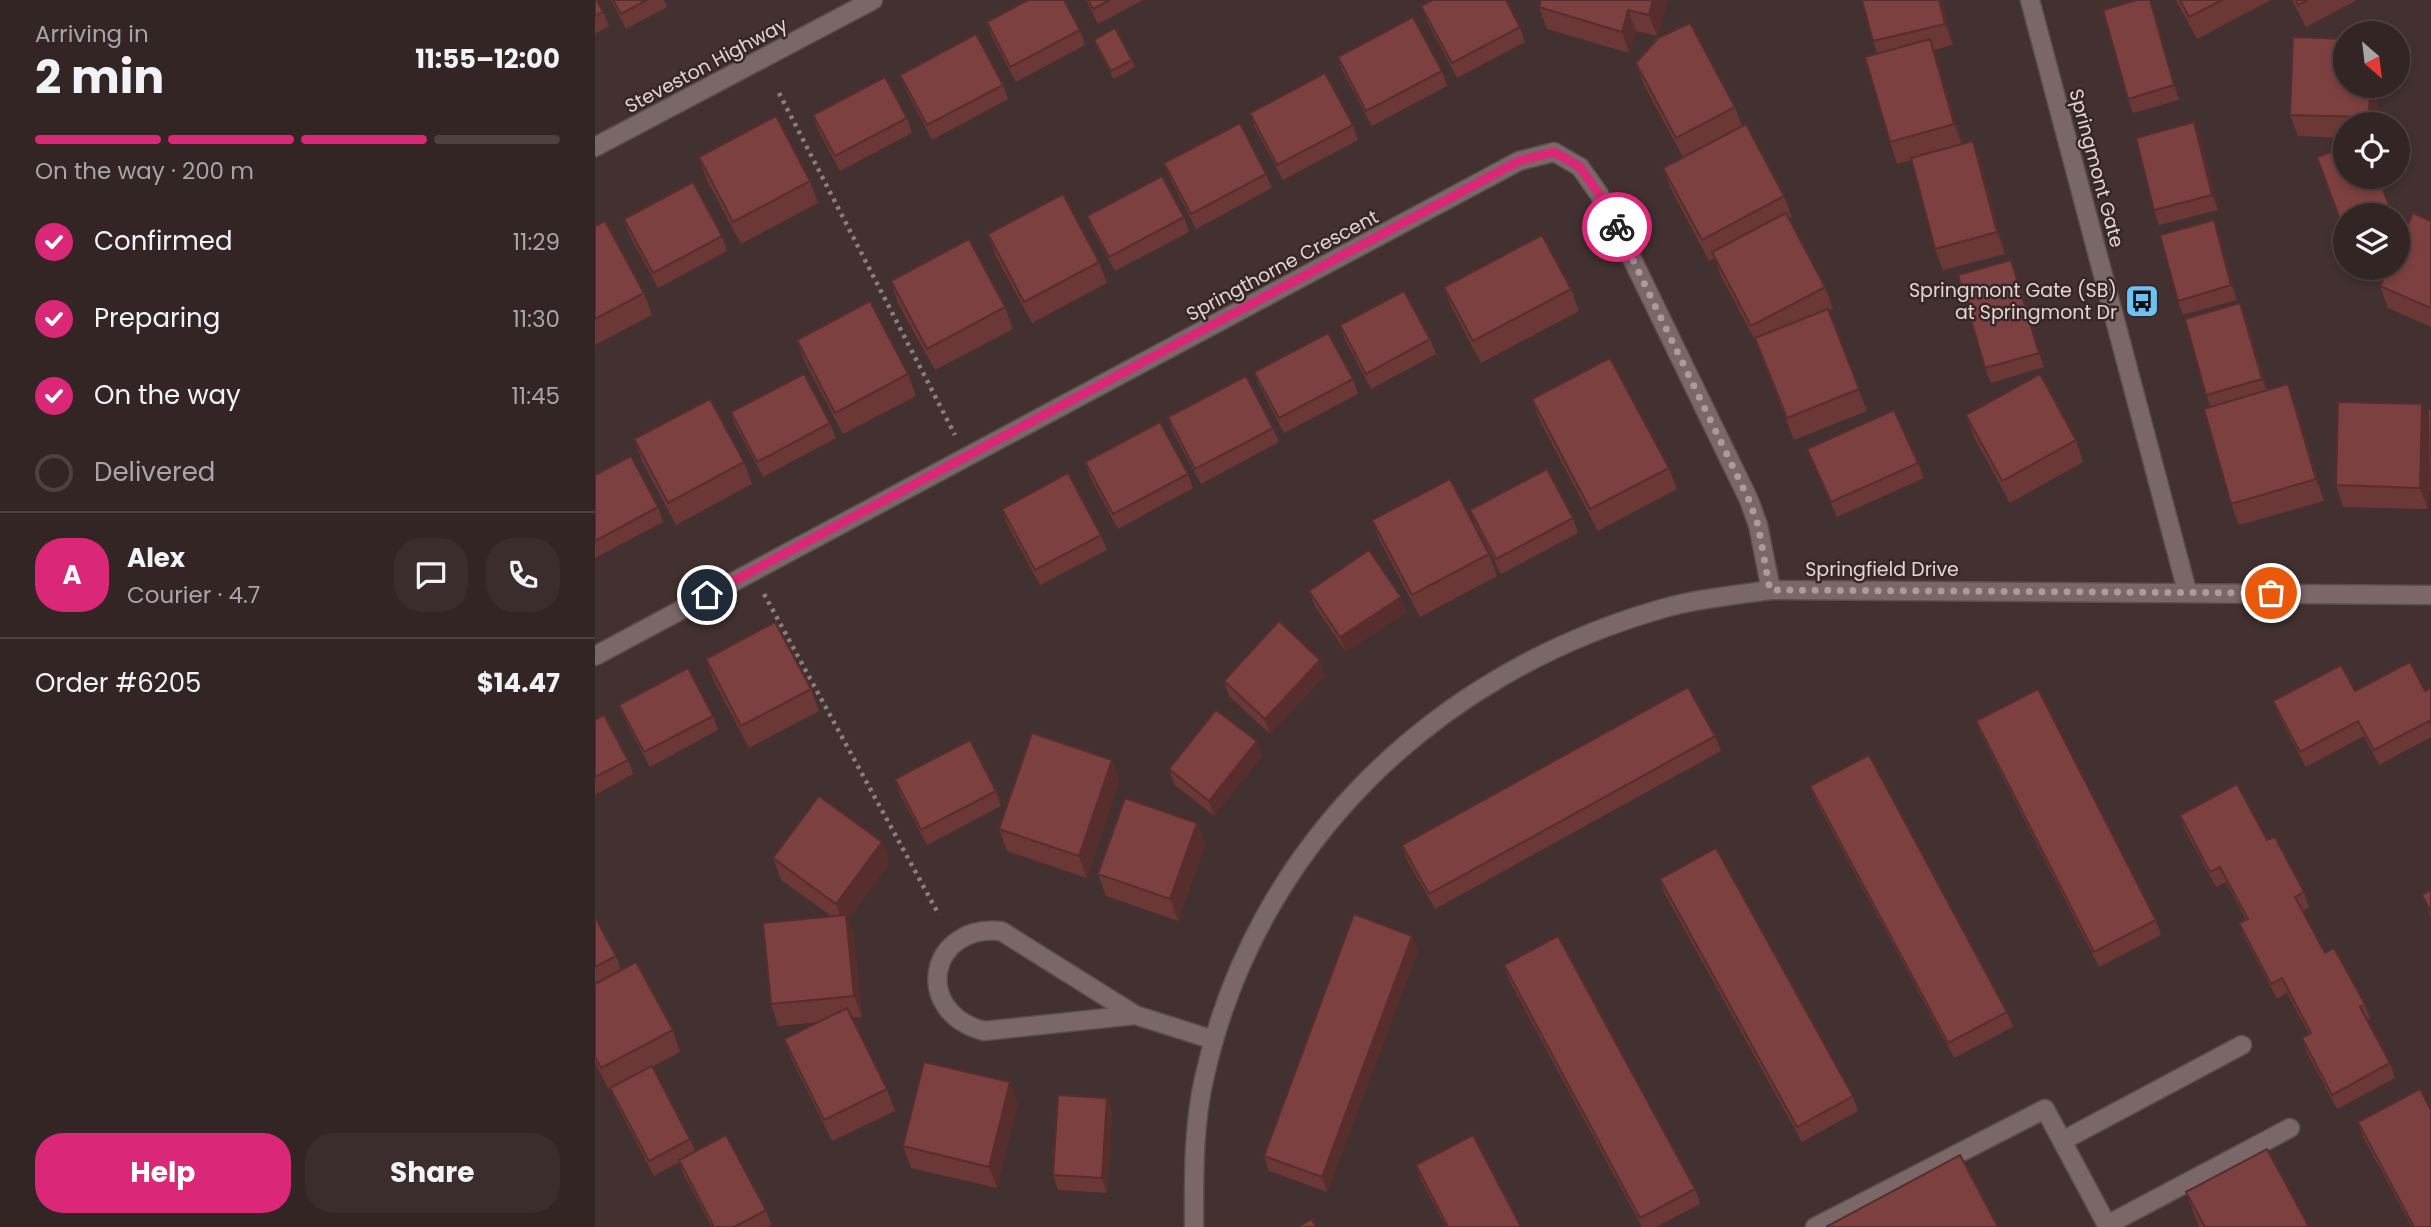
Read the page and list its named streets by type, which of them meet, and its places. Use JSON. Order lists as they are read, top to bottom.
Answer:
{
  "streets": {
    "street": [
      "Steveston Highway",
      "Springmont Gate",
      "Springthorne Crescent",
      "Springfield Drive"
    ]
  },
  "crossings": [
    ["Springmont Gate", "Springfield Drive"],
    ["Springthorne Crescent", "Springfield Drive"]
  ],
  "places": {
    "bus stop": ["Springmont Gate (SB) at Springmont Dr"]
  },
  "north": "bottom right",
  "page": {
    "heading": ["2 min", "Arriving in", "11:55–12:00"],
    "panel": [
      "Alex",
      "Courier · 4.7",
      "Order #6205",
      "$14.47"
    ],
    "bar": "On the way · 200 m",
    "list": [
      ["Confirmed", "11:29"],
      ["Preparing", "11:30"],
      ["On the way", "11:45"],
      "Delivered"
    ],
    "round": "A",
    "buttons": ["Help", "Share"]
  }
}
